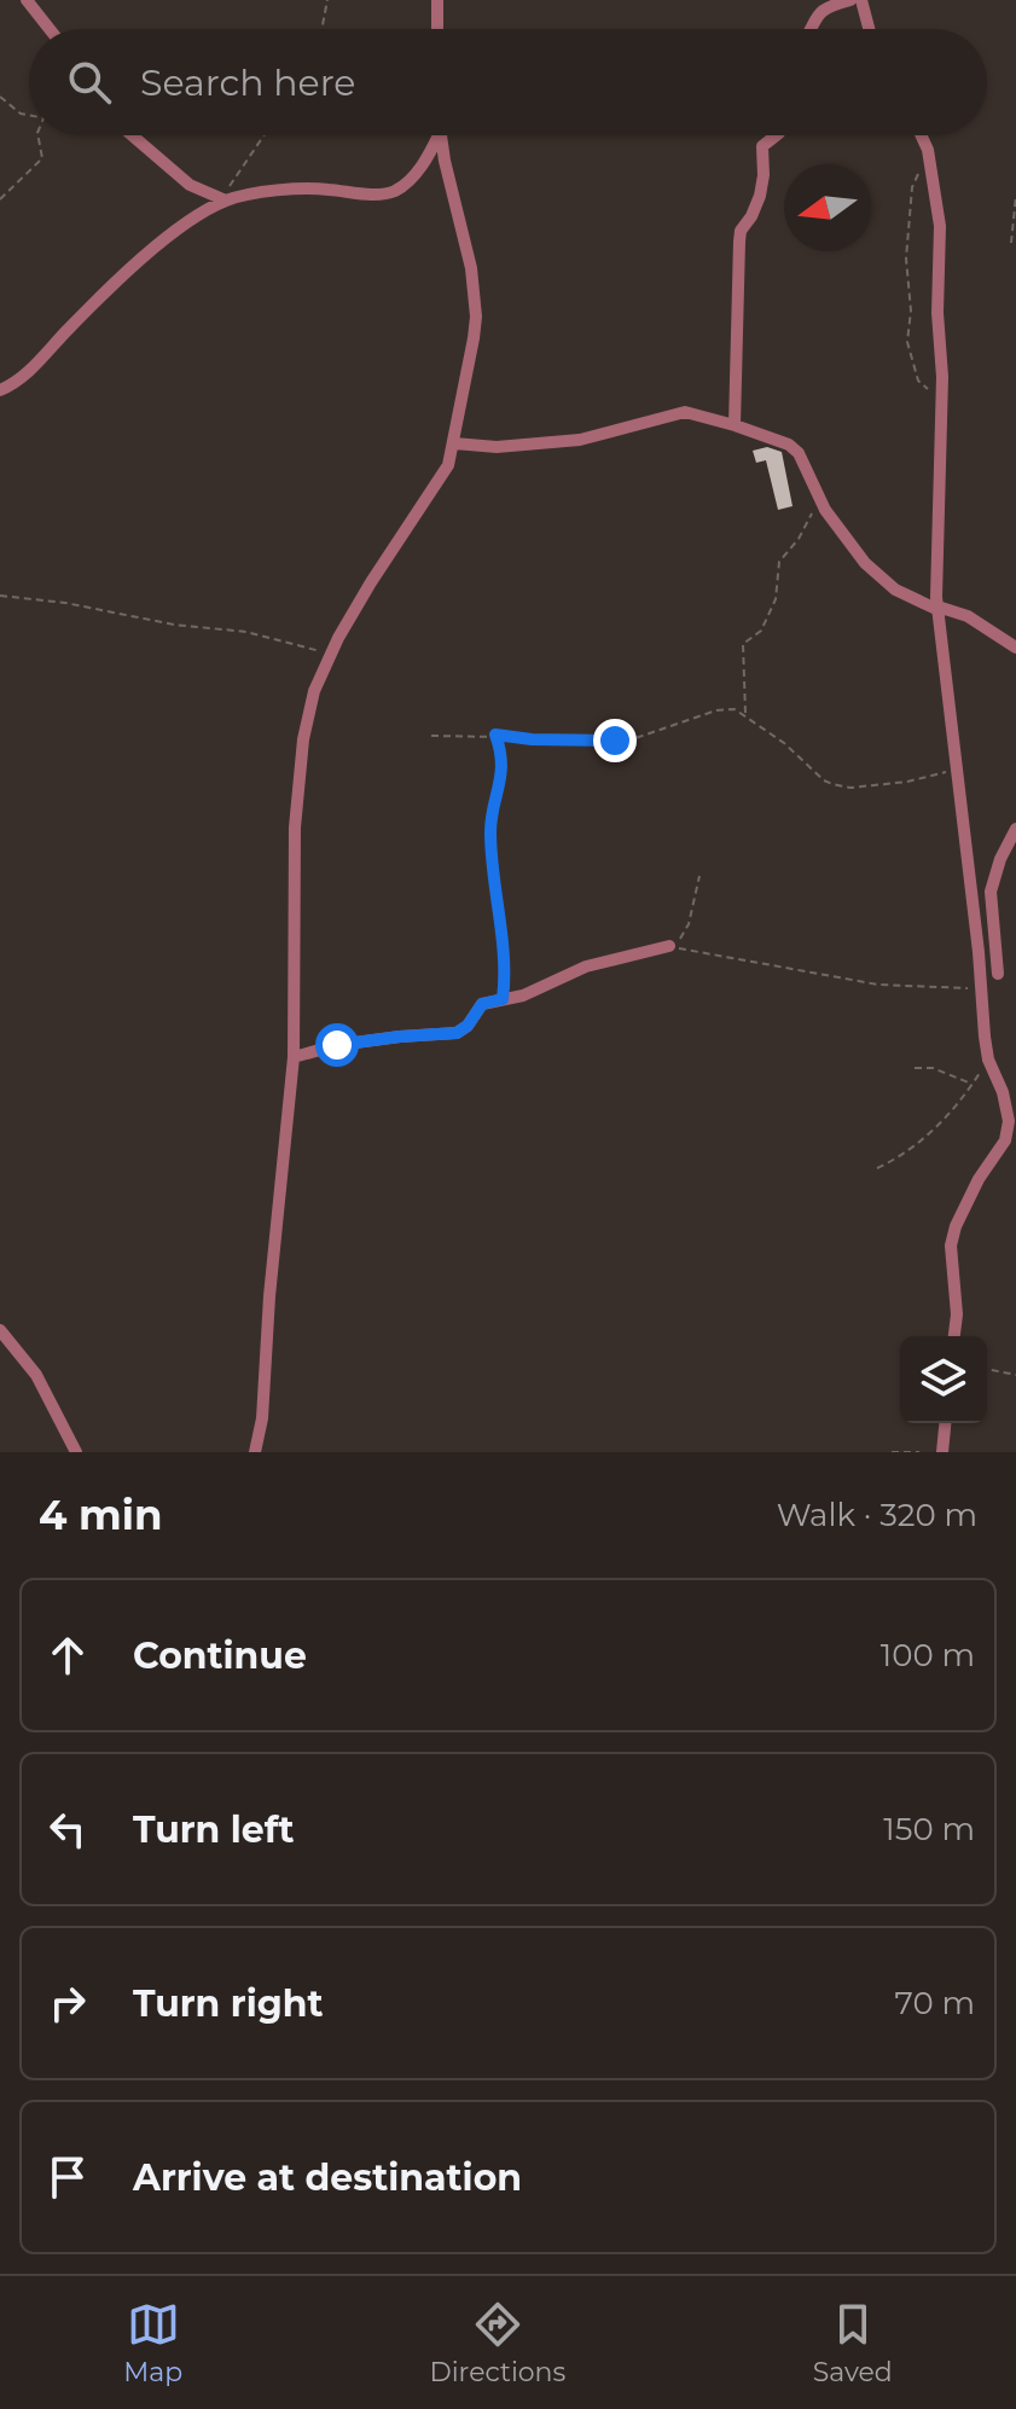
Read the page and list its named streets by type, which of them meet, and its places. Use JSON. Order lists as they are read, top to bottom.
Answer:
{
  "north": "left",
  "page": {
    "search": "Search here",
    "heading": ["4 min", "Walk · 320 m"],
    "list": [
      ["Continue", "100 m"],
      ["Turn left", "150 m"],
      ["Turn right", "70 m"],
      "Arrive at destination"
    ],
    "nav": ["Map", "Directions", "Saved"]
  }
}
